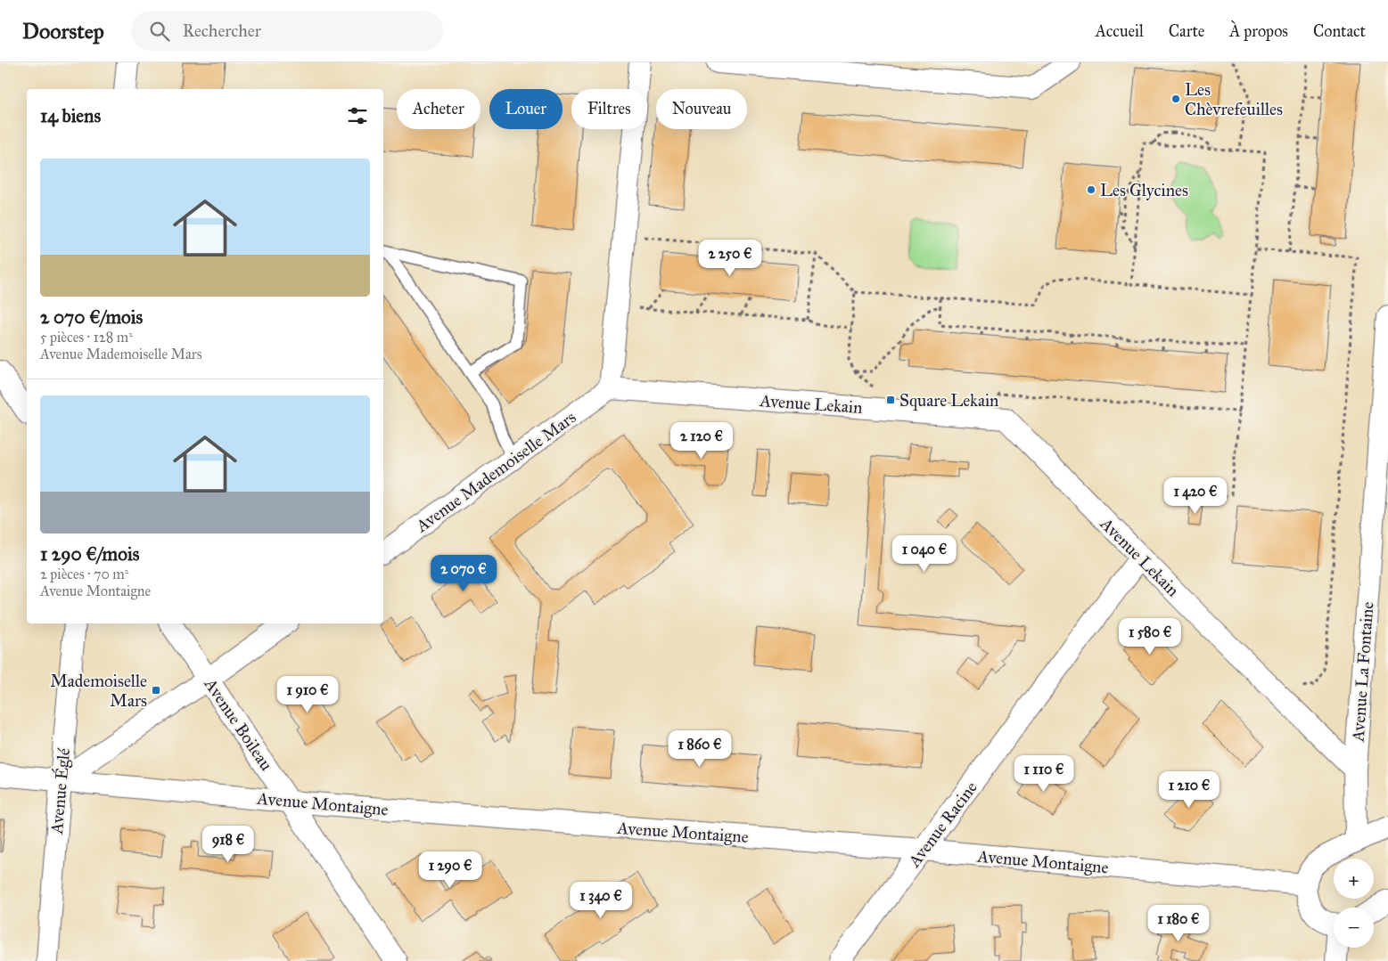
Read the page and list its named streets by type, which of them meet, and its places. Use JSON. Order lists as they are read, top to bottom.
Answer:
{
  "streets": {
    "street": [
      "Avenue Lekain",
      "Avenue Mademoiselle Mars",
      "Avenue La Fontaine",
      "Avenue Boileau",
      "Avenue Églé",
      "Avenue Montaigne",
      "Avenue Racine"
    ]
  },
  "crossings": [
    ["Avenue Lekain", "Avenue Mademoiselle Mars"],
    ["Avenue Lekain", "Avenue La Fontaine"],
    ["Avenue Lekain", "Avenue Racine"],
    ["Avenue Boileau", "Avenue Montaigne"],
    ["Avenue Églé", "Avenue Montaigne"],
    ["Avenue Montaigne", "Avenue Racine"]
  ],
  "places": {
    "other": ["Les Chèvrefeuilles", "Les Glycines"],
    "transit": ["Square Lekain", "Mademoiselle Mars"]
  },
  "page": {
    "header": "Doorstep",
    "search": "Rechercher",
    "nav": [
      "Accueil",
      "Carte",
      "À propos",
      "Contact"
    ],
    "chip": [
      "Acheter",
      "Louer",
      "Filtres",
      "Nouveau"
    ],
    "heading": "14 biens",
    "list": [
      {
        "name": "2 070 €/mois",
        "note": "5 pièces · 128 m² · Avenue Mademoiselle Mars"
      },
      {
        "name": "1 290 €/mois",
        "note": "2 pièces · 70 m² · Avenue Montaigne"
      }
    ],
    "price": [
      "2 250 €",
      "2 120 €",
      "1 420 €",
      "1 040 €",
      "2 070 €",
      "1 580 €",
      "1 910 €",
      "1 860 €",
      "1 110 €",
      "1 210 €",
      "918 €",
      "1 290 €",
      "1 340 €",
      "1 180 €"
    ],
    "map_buttons": ["+", "−"]
  }
}
